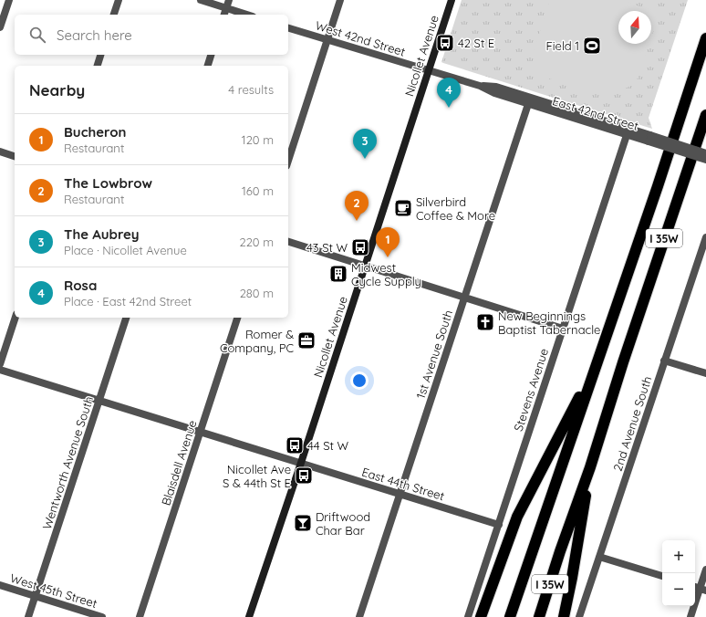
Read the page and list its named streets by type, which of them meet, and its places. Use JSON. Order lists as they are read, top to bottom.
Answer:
{
  "streets": {
    "highway": ["I 35W"],
    "main road": ["Nicollet Avenue"],
    "street": [
      "West 42nd Street",
      "East 42nd Street",
      "1st Avenue South",
      "Stevens Avenue",
      "2nd Avenue South",
      "Wentworth Avenue South",
      "Blaisdell Avenue",
      "East 44th Street",
      "West 45th Street"
    ]
  },
  "crossings": [
    ["West 42nd Street", "Nicollet Avenue"],
    ["West 42nd Street", "East 42nd Street"],
    ["Nicollet Avenue", "East 42nd Street"],
    ["Nicollet Avenue", "East 44th Street"],
    ["East 42nd Street", "1st Avenue South"],
    ["East 42nd Street", "Stevens Avenue"],
    ["1st Avenue South", "East 44th Street"],
    ["Stevens Avenue", "East 44th Street"],
    ["Wentworth Avenue South", "East 44th Street"],
    ["Wentworth Avenue South", "West 45th Street"],
    ["Blaisdell Avenue", "East 44th Street"]
  ],
  "places": {
    "bus stop": [
      "42 St E",
      "43 St W",
      "44 St W",
      "Nicollet Ave S & 44th St E"
    ],
    "sports": ["Field 1"],
    "cafe": ["Silverbird Coffee & More"],
    "building": ["Midwest Cycle Supply"],
    "church": ["New Beginnings Baptist Tabernacle"],
    "office": ["Romer & Company, PC"],
    "bar": ["Driftwood Char Bar"]
  },
  "north": "top",
  "page": {
    "search": "Search here",
    "heading": ["Nearby", "4 results"],
    "pins": [
      "4",
      "3",
      "2",
      "1"
    ],
    "list": [
      {
        "mark": "1",
        "name": "Bucheron",
        "note": "Restaurant",
        "value": "120 m"
      },
      {
        "mark": "2",
        "name": "The Lowbrow",
        "note": "Restaurant",
        "value": "160 m"
      },
      {
        "mark": "3",
        "name": "The Aubrey",
        "note": "Place · Nicollet Avenue",
        "value": "220 m"
      },
      {
        "mark": "4",
        "name": "Rosa",
        "note": "Place · East 42nd Street",
        "value": "280 m"
      }
    ],
    "map_buttons": ["+", "−"]
  }
}
